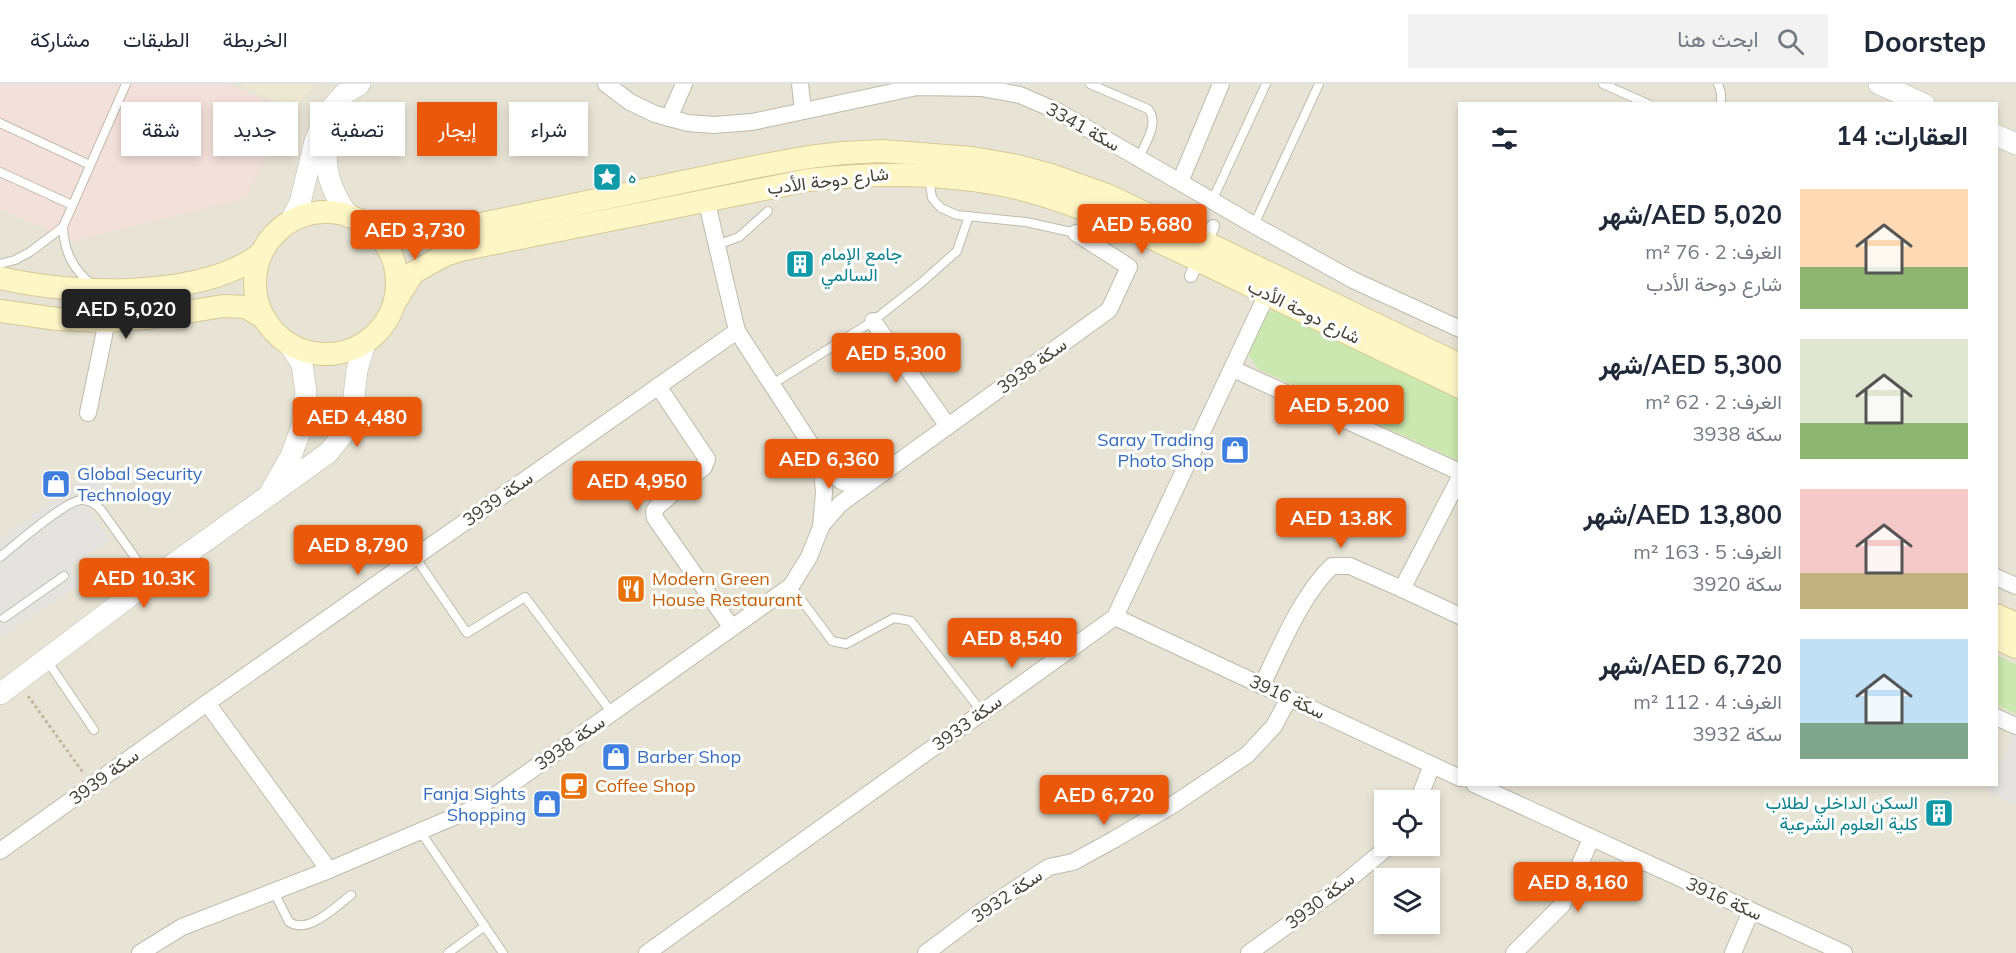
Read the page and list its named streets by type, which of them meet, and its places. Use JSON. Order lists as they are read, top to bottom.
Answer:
{
  "streets": {
    "main road": ["شارع دوحة الأدب"],
    "street": [
      "سكة 3341",
      "سكة 3938",
      "سكة 3939",
      "سكة 3916",
      "سكة 3933",
      "سكة 3932",
      "سكة 3930"
    ]
  },
  "crossings": [
    ["شارع دوحة الأدب", "سكة 3933"],
    ["سكة 3938", "سكة 3939"],
    ["سكة 3916", "سكة 3933"],
    ["سكة 3916", "سكة 3932"]
  ],
  "places": {
    "place": ["ه"],
    "building": ["جامع الإمام السالمي", "السكن الداخلي لطلاب كلية العلوم الشرعية"],
    "shop": [
      "Saray Trading Photo Shop",
      "Global Security Technology",
      "Barber Shop",
      "Fanja Sights Shopping"
    ],
    "restaurant": ["Modern Green House Restaurant"],
    "cafe": ["Coffee Shop"]
  },
  "page": {
    "header": "Doorstep",
    "search": "ابحث هنا",
    "nav": ["الخريطة", "الطبقات", "مشاركة"],
    "chip": [
      "شراء",
      "إيجار",
      "تصفية",
      "جديد",
      "شقة"
    ],
    "heading": "العقارات: 14",
    "list": [
      {
        "name": "AED 5,020/شهر",
        "note": "الغرف: 2 · 76 m² · شارع دوحة الأدب"
      },
      {
        "name": "AED 5,300/شهر",
        "note": "الغرف: 2 · 62 m² · سكة 3938"
      },
      {
        "name": "AED 13,800/شهر",
        "note": "الغرف: 5 · 163 m² · سكة 3920"
      },
      {
        "name": "AED 6,720/شهر",
        "note": "الغرف: 4 · 112 m² · سكة 3932"
      }
    ],
    "price": [
      "AED 5,680",
      "AED 3,730",
      "AED 5,020",
      "AED 5,300",
      "AED 5,200",
      "AED 4,480",
      "AED 6,360",
      "AED 4,950",
      "AED 13.8K",
      "AED 8,790",
      "AED 10.3K",
      "AED 8,540",
      "AED 6,720",
      "AED 8,160"
    ]
  }
}
